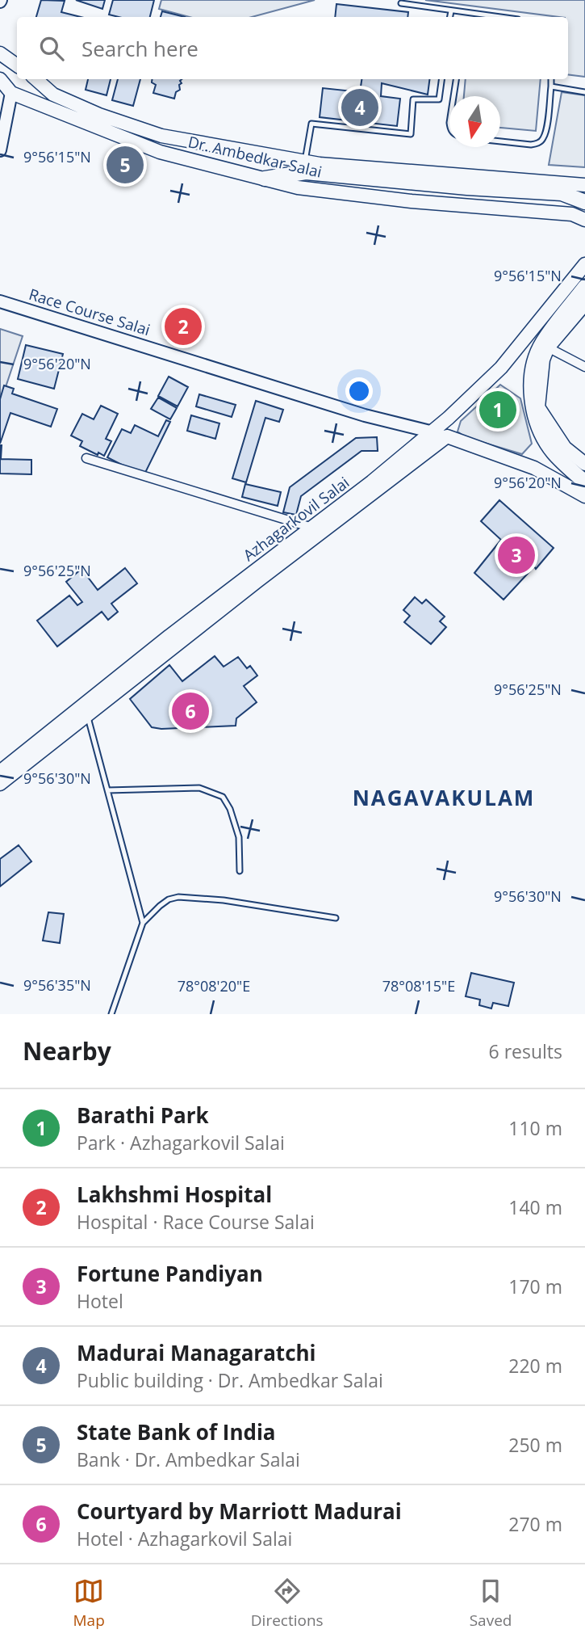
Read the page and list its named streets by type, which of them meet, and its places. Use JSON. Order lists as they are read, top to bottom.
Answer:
{
  "streets": {
    "main road": ["Dr. Ambedkar Salai", "Race Course Salai", "Azhagarkovil Salai"]
  },
  "crossings": [
    ["Race Course Salai", "Azhagarkovil Salai"]
  ],
  "districts": ["NAGAVAKULAM"],
  "north": "bottom",
  "page": {
    "search": "Search here",
    "pins": [
      "4",
      "5",
      "2",
      "1",
      "3",
      "6"
    ],
    "heading": ["Nearby", "6 results"],
    "list": [
      {
        "mark": "1",
        "name": "Barathi Park",
        "note": "Park · Azhagarkovil Salai",
        "value": "110 m"
      },
      {
        "mark": "2",
        "name": "Lakhshmi Hospital",
        "note": "Hospital · Race Course Salai",
        "value": "140 m"
      },
      {
        "mark": "3",
        "name": "Fortune Pandiyan",
        "note": "Hotel",
        "value": "170 m"
      },
      {
        "mark": "4",
        "name": "Madurai Managaratchi",
        "note": "Public building · Dr. Ambedkar Salai",
        "value": "220 m"
      },
      {
        "mark": "5",
        "name": "State Bank of India",
        "note": "Bank · Dr. Ambedkar Salai",
        "value": "250 m"
      },
      {
        "mark": "6",
        "name": "Courtyard by Marriott Madurai",
        "note": "Hotel · Azhagarkovil Salai",
        "value": "270 m"
      }
    ],
    "nav": ["Map", "Directions", "Saved"]
  },
  "coordinates": [
    "9°56'15\"N",
    "9°56'20\"N",
    "9°56'25\"N",
    "9°56'30\"N",
    "9°56'35\"N",
    "78°08'20\"E",
    "78°08'15\"E"
  ]
}
